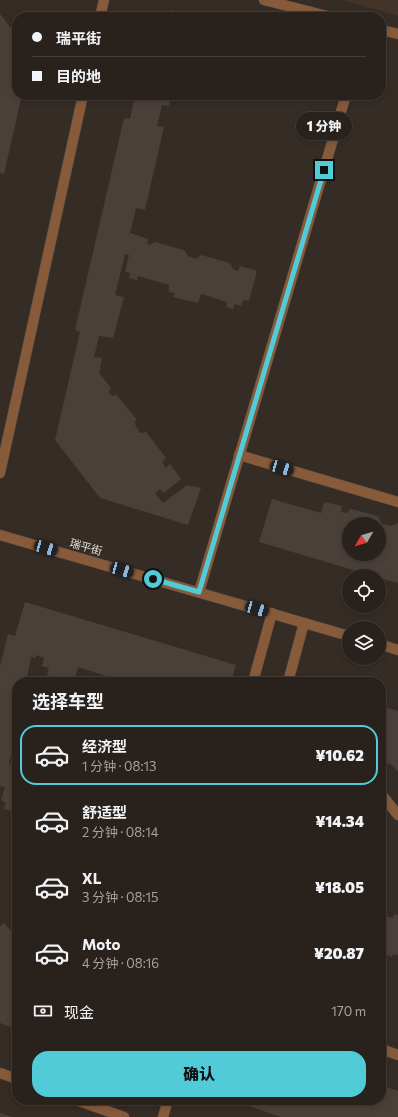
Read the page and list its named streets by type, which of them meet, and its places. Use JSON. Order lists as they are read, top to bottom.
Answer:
{
  "streets": {
    "street": ["瑞平街"]
  },
  "north": "bottom left",
  "page": {
    "banner": ["瑞平街", "目的地"],
    "bubble": "1 分钟",
    "heading": "选择车型",
    "list": [
      {
        "name": "经济型",
        "note": "1 分钟 · 08:13",
        "value": "¥10.62"
      },
      {
        "name": "舒适型",
        "note": "2 分钟 · 08:14",
        "value": "¥14.34"
      },
      {
        "name": "XL",
        "note": "3 分钟 · 08:15",
        "value": "¥18.05"
      },
      {
        "name": "Moto",
        "note": "4 分钟 · 08:16",
        "value": "¥20.87"
      }
    ],
    "pay": ["现金", "170 m"],
    "buttons": "确认"
  }
}
